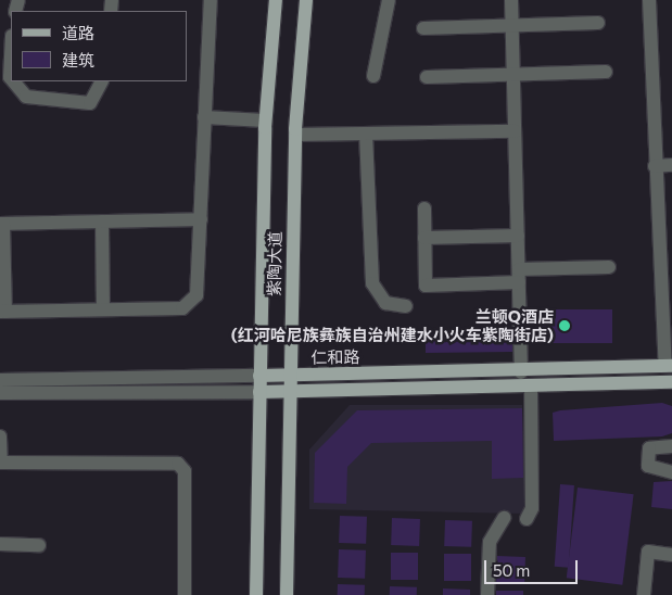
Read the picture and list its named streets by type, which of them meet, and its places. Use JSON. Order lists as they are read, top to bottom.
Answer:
{
  "streets": {
    "main road": ["紫陶大道", "仁和路"]
  },
  "crossings": [
    ["紫陶大道", "仁和路"]
  ],
  "places": ["兰顿Q酒店 (红河哈尼族彝族自治州建水小火车紫陶街店)"],
  "legend": ["道路", "建筑"],
  "scale_bar": "50 m"
}
